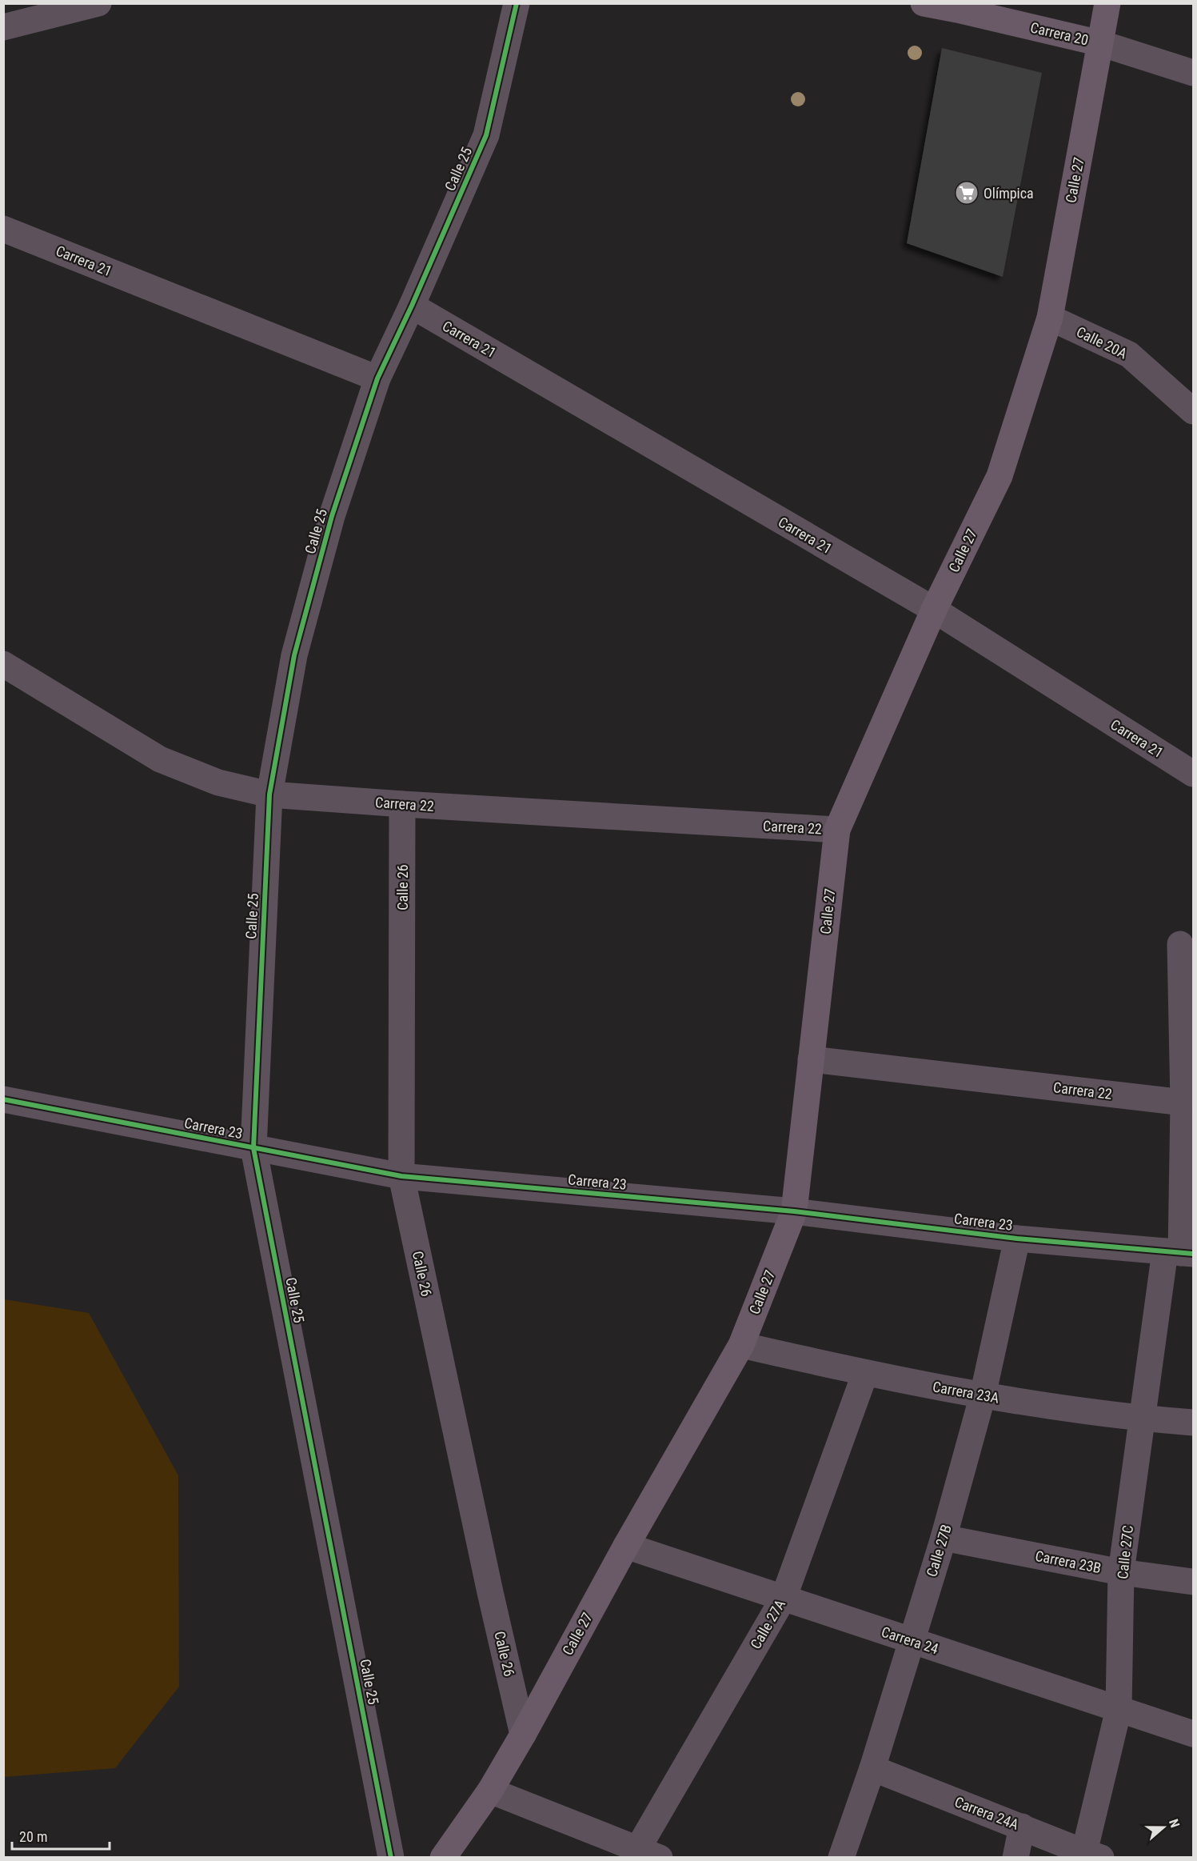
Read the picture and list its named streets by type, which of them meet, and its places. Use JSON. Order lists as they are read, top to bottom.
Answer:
{
  "streets": {
    "main road": ["Carrera 20", "Calle 27"],
    "street": [
      "Calle 25",
      "Carrera 21",
      "Calle 20A",
      "Carrera 22",
      "Calle 26",
      "Carrera 23",
      "Carrera 23A",
      "Calle 27B",
      "Calle 27C",
      "Carrera 23B",
      "Calle 27A",
      "Carrera 24",
      "Carrera 24A"
    ]
  },
  "crossings": [
    ["Carrera 20", "Calle 27"],
    ["Calle 25", "Carrera 21"],
    ["Calle 25", "Carrera 22"],
    ["Calle 25", "Carrera 23"],
    ["Calle 27", "Carrera 21"],
    ["Calle 27", "Calle 20A"],
    ["Calle 27", "Carrera 22"],
    ["Calle 27", "Calle 26"],
    ["Calle 27", "Carrera 23"],
    ["Calle 27", "Carrera 23A"],
    ["Calle 27", "Carrera 24"],
    ["Carrera 22", "Calle 26"],
    ["Carrera 22", "Calle 27C"],
    ["Calle 26", "Carrera 23"],
    ["Carrera 23", "Calle 27B"],
    ["Carrera 23", "Calle 27C"],
    ["Carrera 23A", "Calle 27B"],
    ["Carrera 23A", "Calle 27C"],
    ["Carrera 23A", "Calle 27A"],
    ["Calle 27B", "Carrera 23B"],
    ["Calle 27B", "Carrera 24"],
    ["Calle 27B", "Carrera 24A"],
    ["Calle 27C", "Carrera 23B"],
    ["Calle 27C", "Carrera 24"],
    ["Calle 27C", "Carrera 24A"],
    ["Calle 27A", "Carrera 24"]
  ],
  "places": {
    "supermarket": ["Olímpica"]
  },
  "scale_bar": "20 m",
  "north": "right"
}
